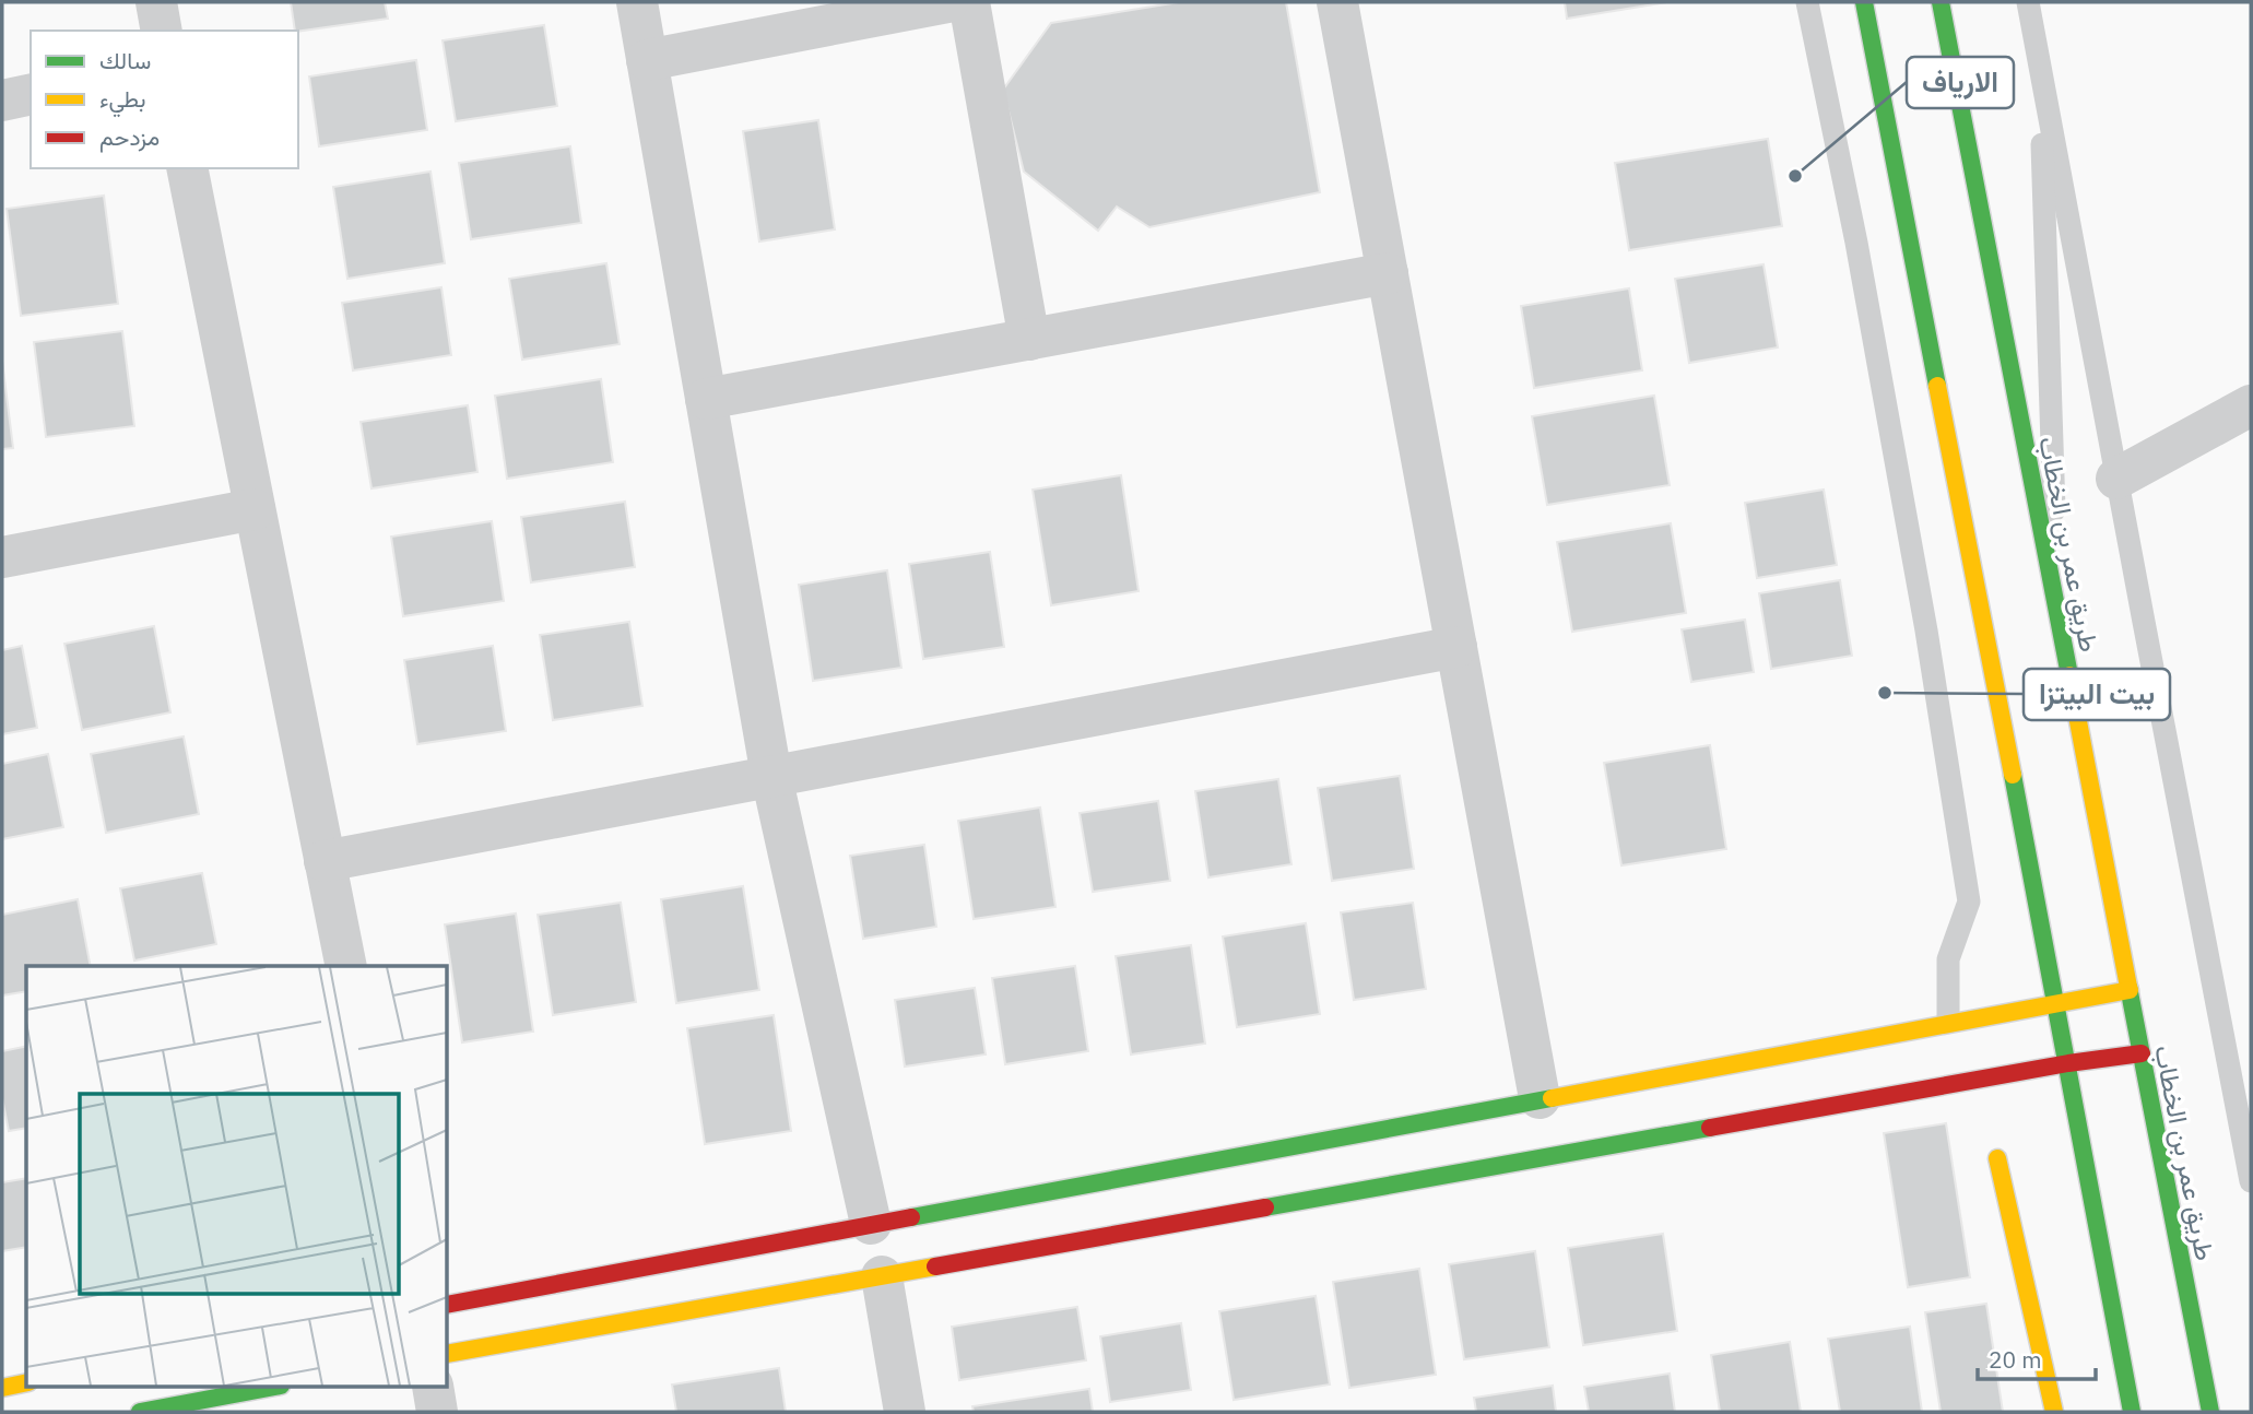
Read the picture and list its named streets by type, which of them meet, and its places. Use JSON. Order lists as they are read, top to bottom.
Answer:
{
  "streets": {
    "street": ["طريق عمر بن الخطاب"]
  },
  "places": ["الارياف", "بيت البيتزا"],
  "legend": ["سالك", "بطيء", "مزدحم"],
  "scale_bar": "20 m"
}
